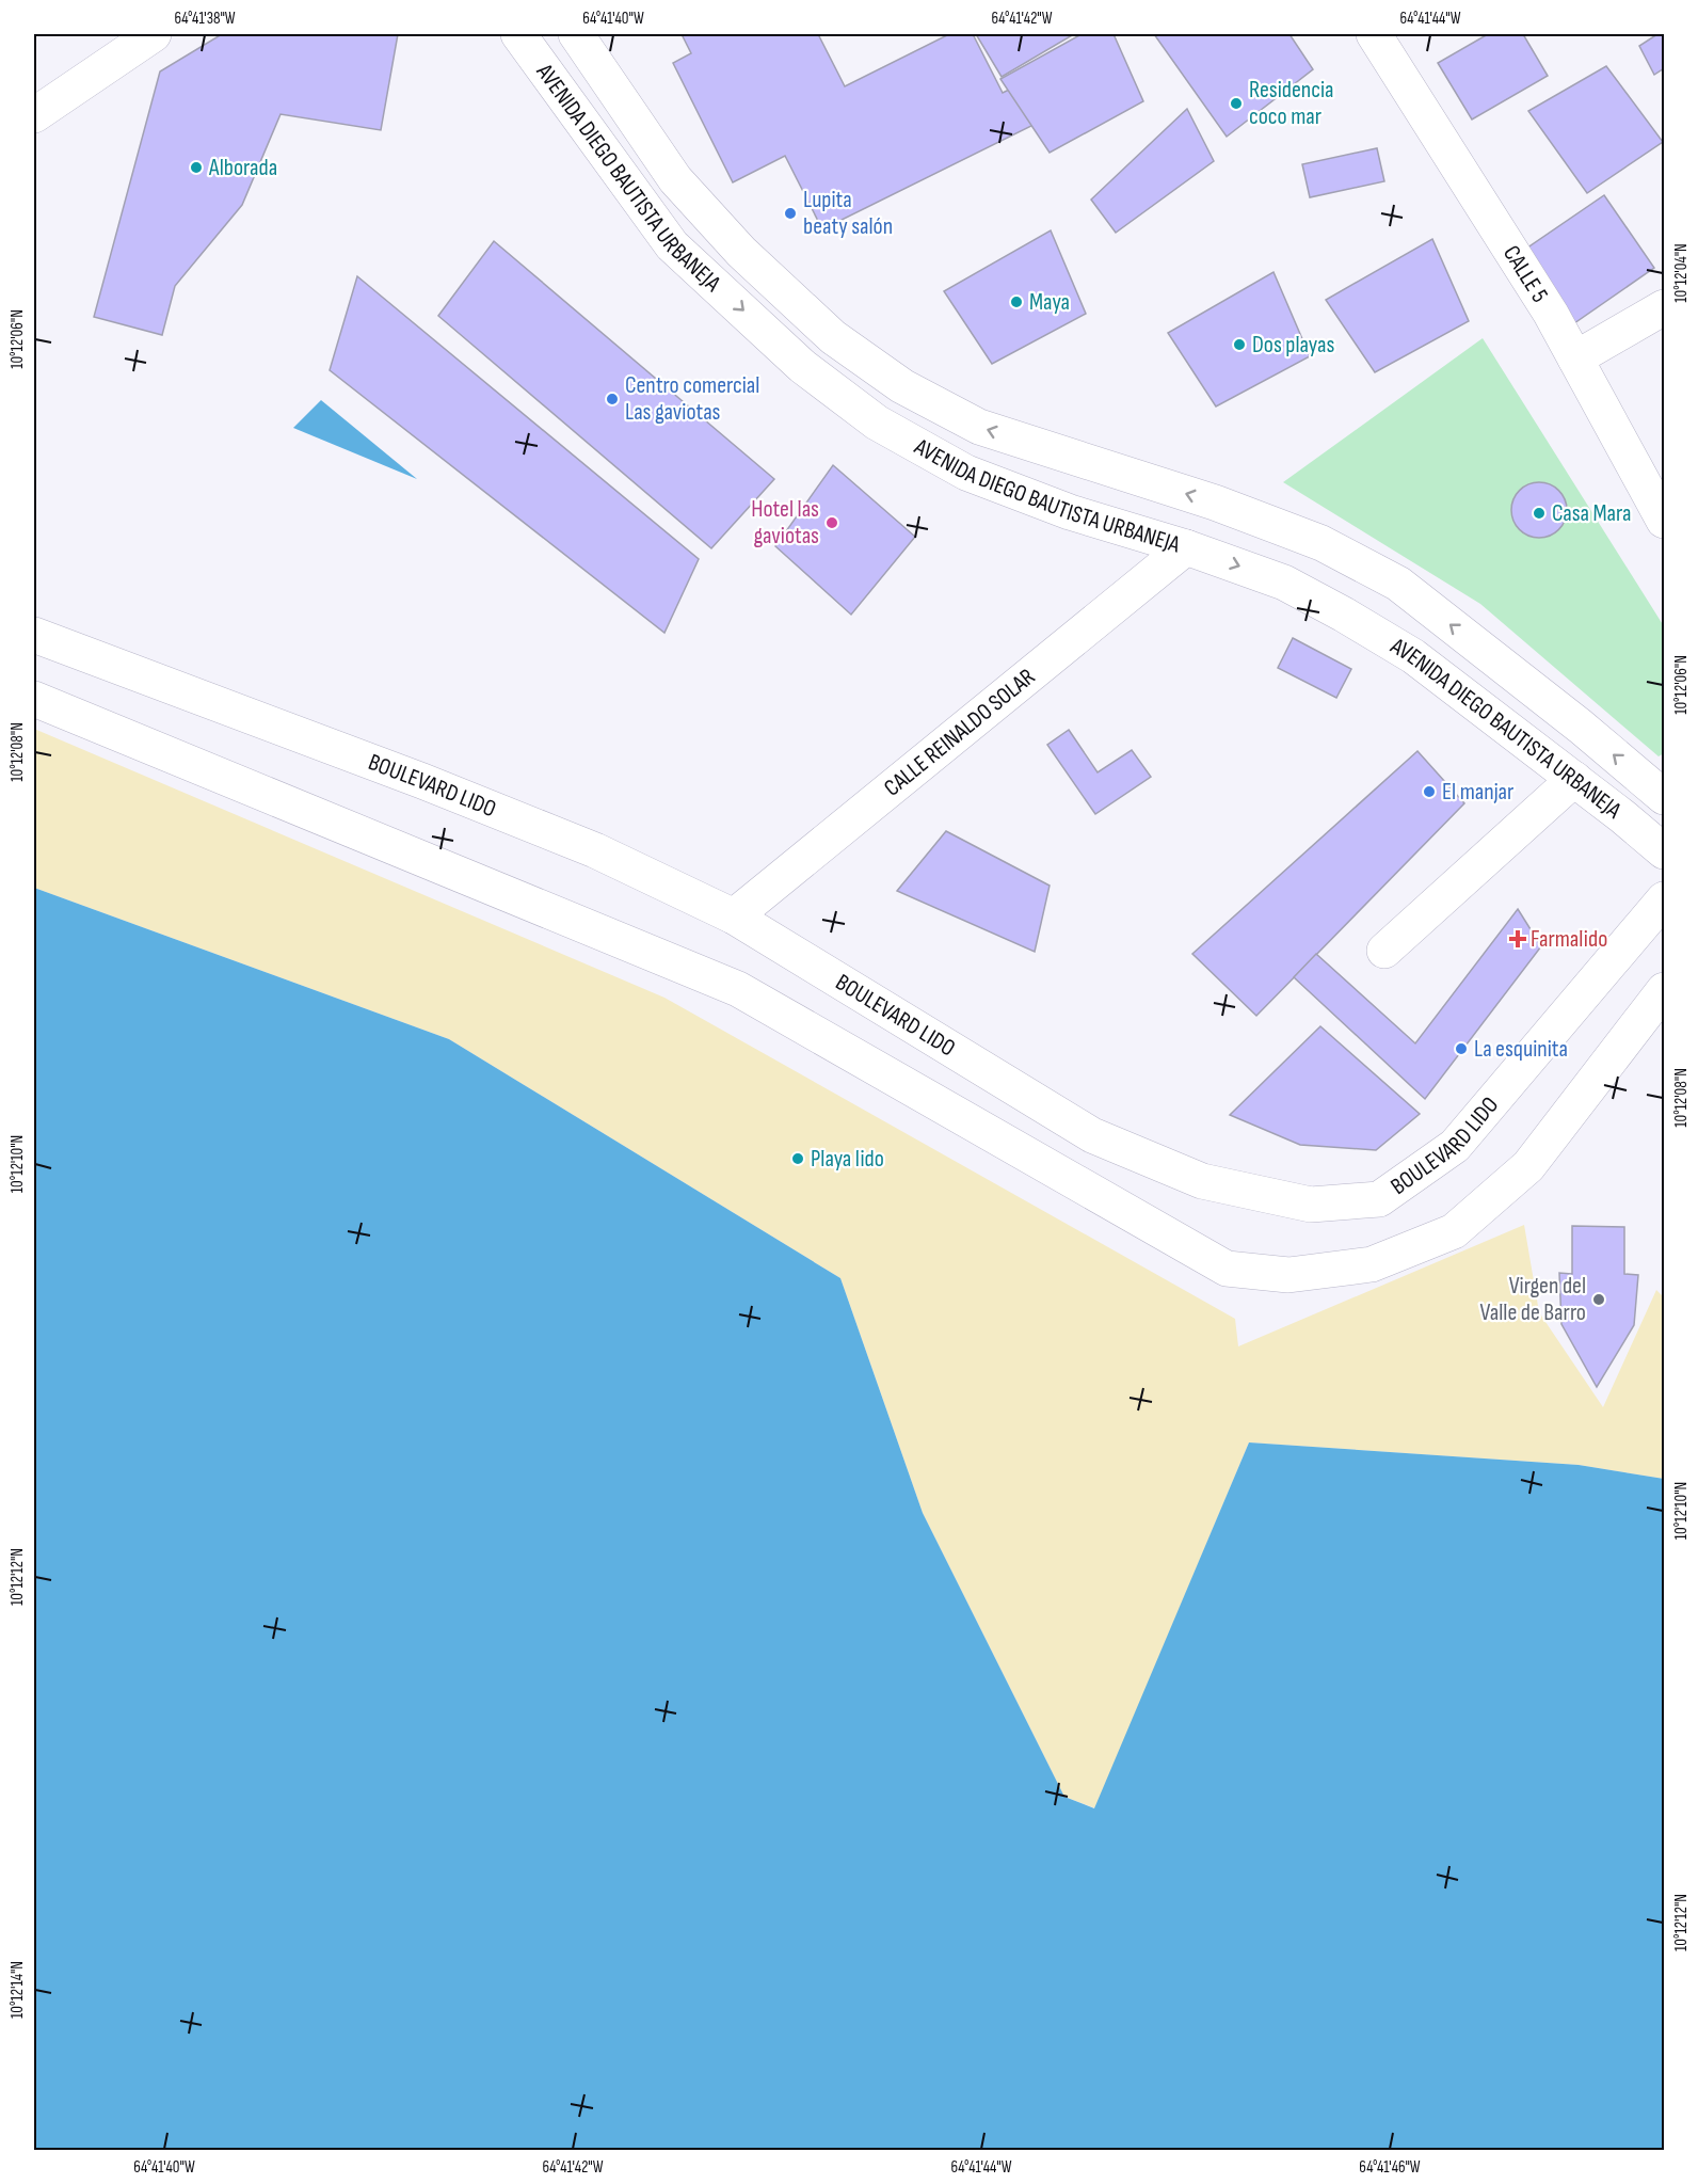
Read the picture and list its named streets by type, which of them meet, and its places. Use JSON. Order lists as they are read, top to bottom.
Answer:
{
  "streets": {
    "street": [
      "AVENIDA DIEGO BAUTISTA URBANEJA",
      "CALLE 5",
      "CALLE REINALDO SOLAR",
      "BOULEVARD LIDO"
    ]
  },
  "crossings": [
    ["AVENIDA DIEGO BAUTISTA URBANEJA", "CALLE REINALDO SOLAR"],
    ["CALLE REINALDO SOLAR", "BOULEVARD LIDO"]
  ],
  "places": {
    "other": [
      "Residencia coco mar",
      "Alborada",
      "Lupita beaty salón",
      "Maya",
      "Dos playas",
      "Centro comercial Las gaviotas",
      "Casa Mara",
      "Hotel las gaviotas",
      "El manjar",
      "La esquinita",
      "Playa lido",
      "Virgen del Valle de Barro"
    ],
    "health": ["Farmalido"]
  },
  "coordinates": [
    "64°41'38\"W",
    "64°41'40\"W",
    "64°41'42\"W",
    "64°41'44\"W",
    "10°12'04\"N",
    "10°12'06\"N",
    "10°12'08\"N",
    "10°12'10\"N",
    "10°12'12\"N",
    "10°12'14\"N",
    "64°41'46\"W"
  ]
}
